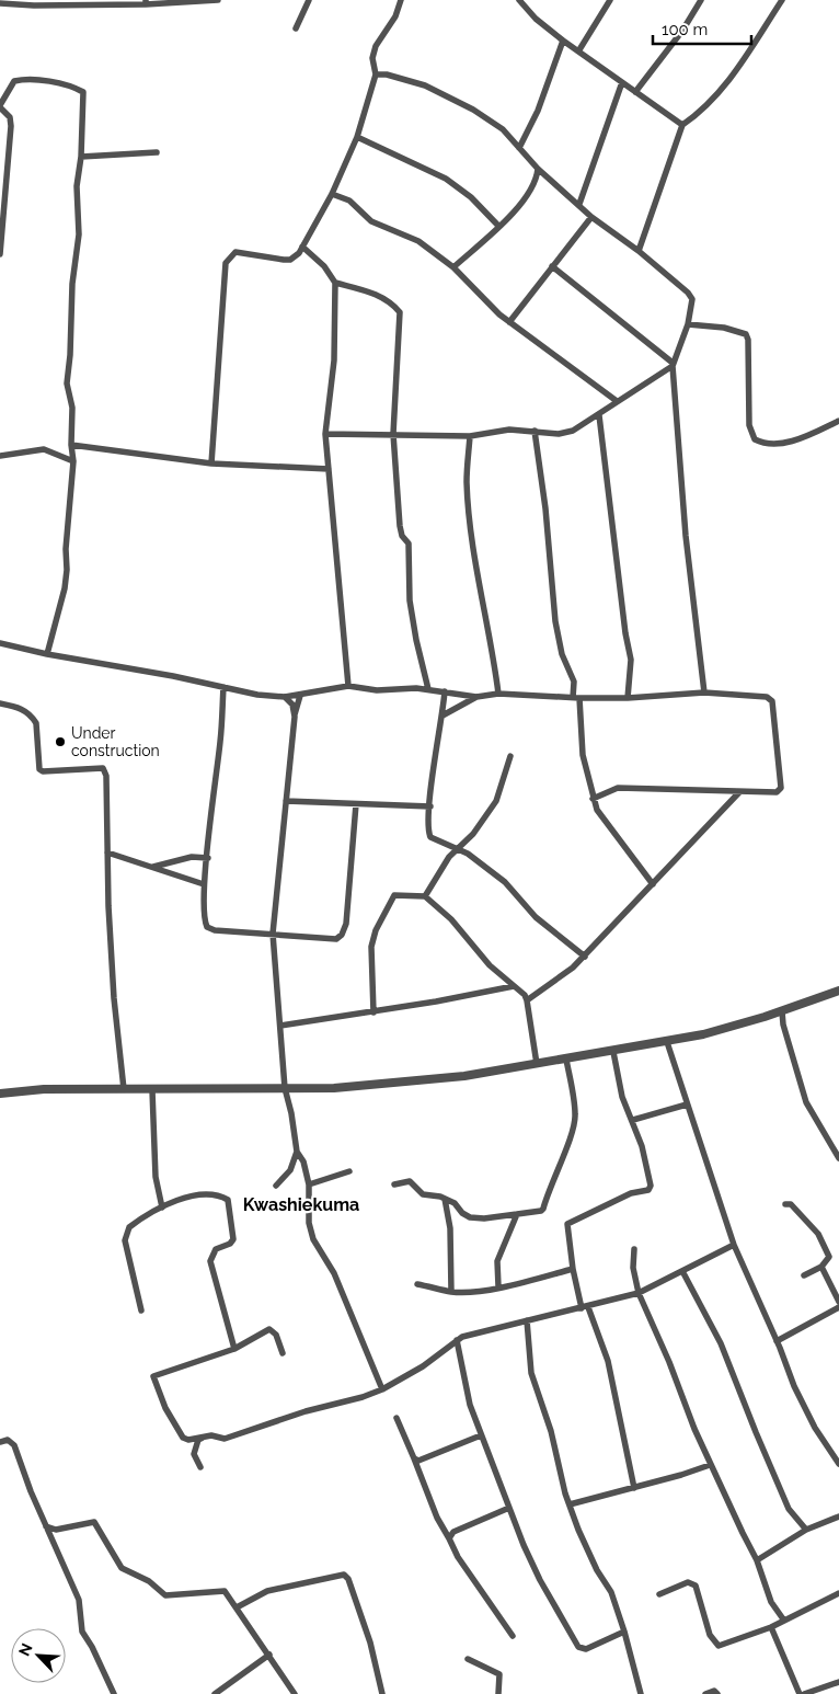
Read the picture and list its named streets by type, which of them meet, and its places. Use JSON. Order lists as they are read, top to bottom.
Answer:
{
  "districts": ["Kwashiekuma"],
  "places": ["Under construction"],
  "scale_bar": "100 m",
  "north": "top left"
}
